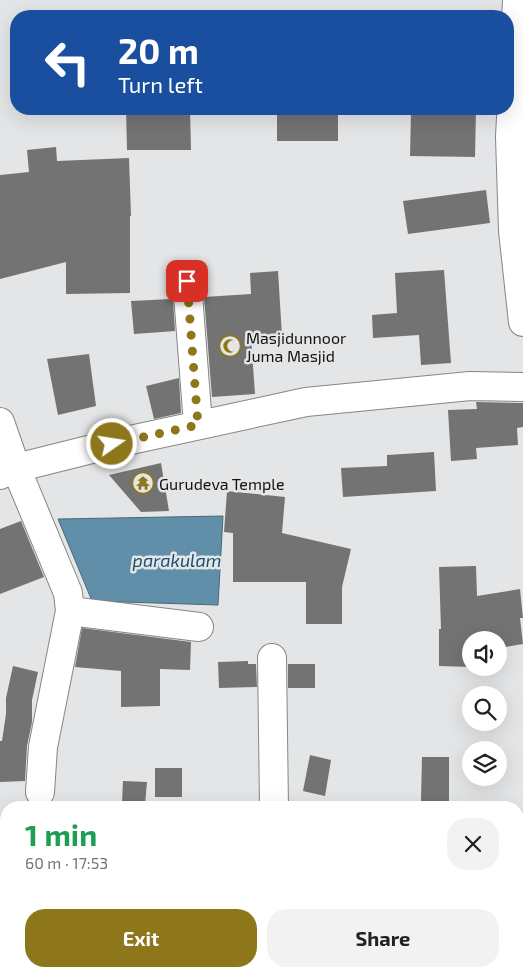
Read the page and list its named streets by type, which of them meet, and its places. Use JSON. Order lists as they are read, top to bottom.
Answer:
{
  "water": ["parakulam"],
  "places": {
    "mosque": ["Masjidunnoor Juma Masjid"],
    "temple": ["Gurudeva Temple"]
  },
  "page": {
    "turn": ["20 m", "Turn left"],
    "heading": ["1 min", "60 m · 17:53"],
    "buttons": ["Exit", "Share"]
  }
}
